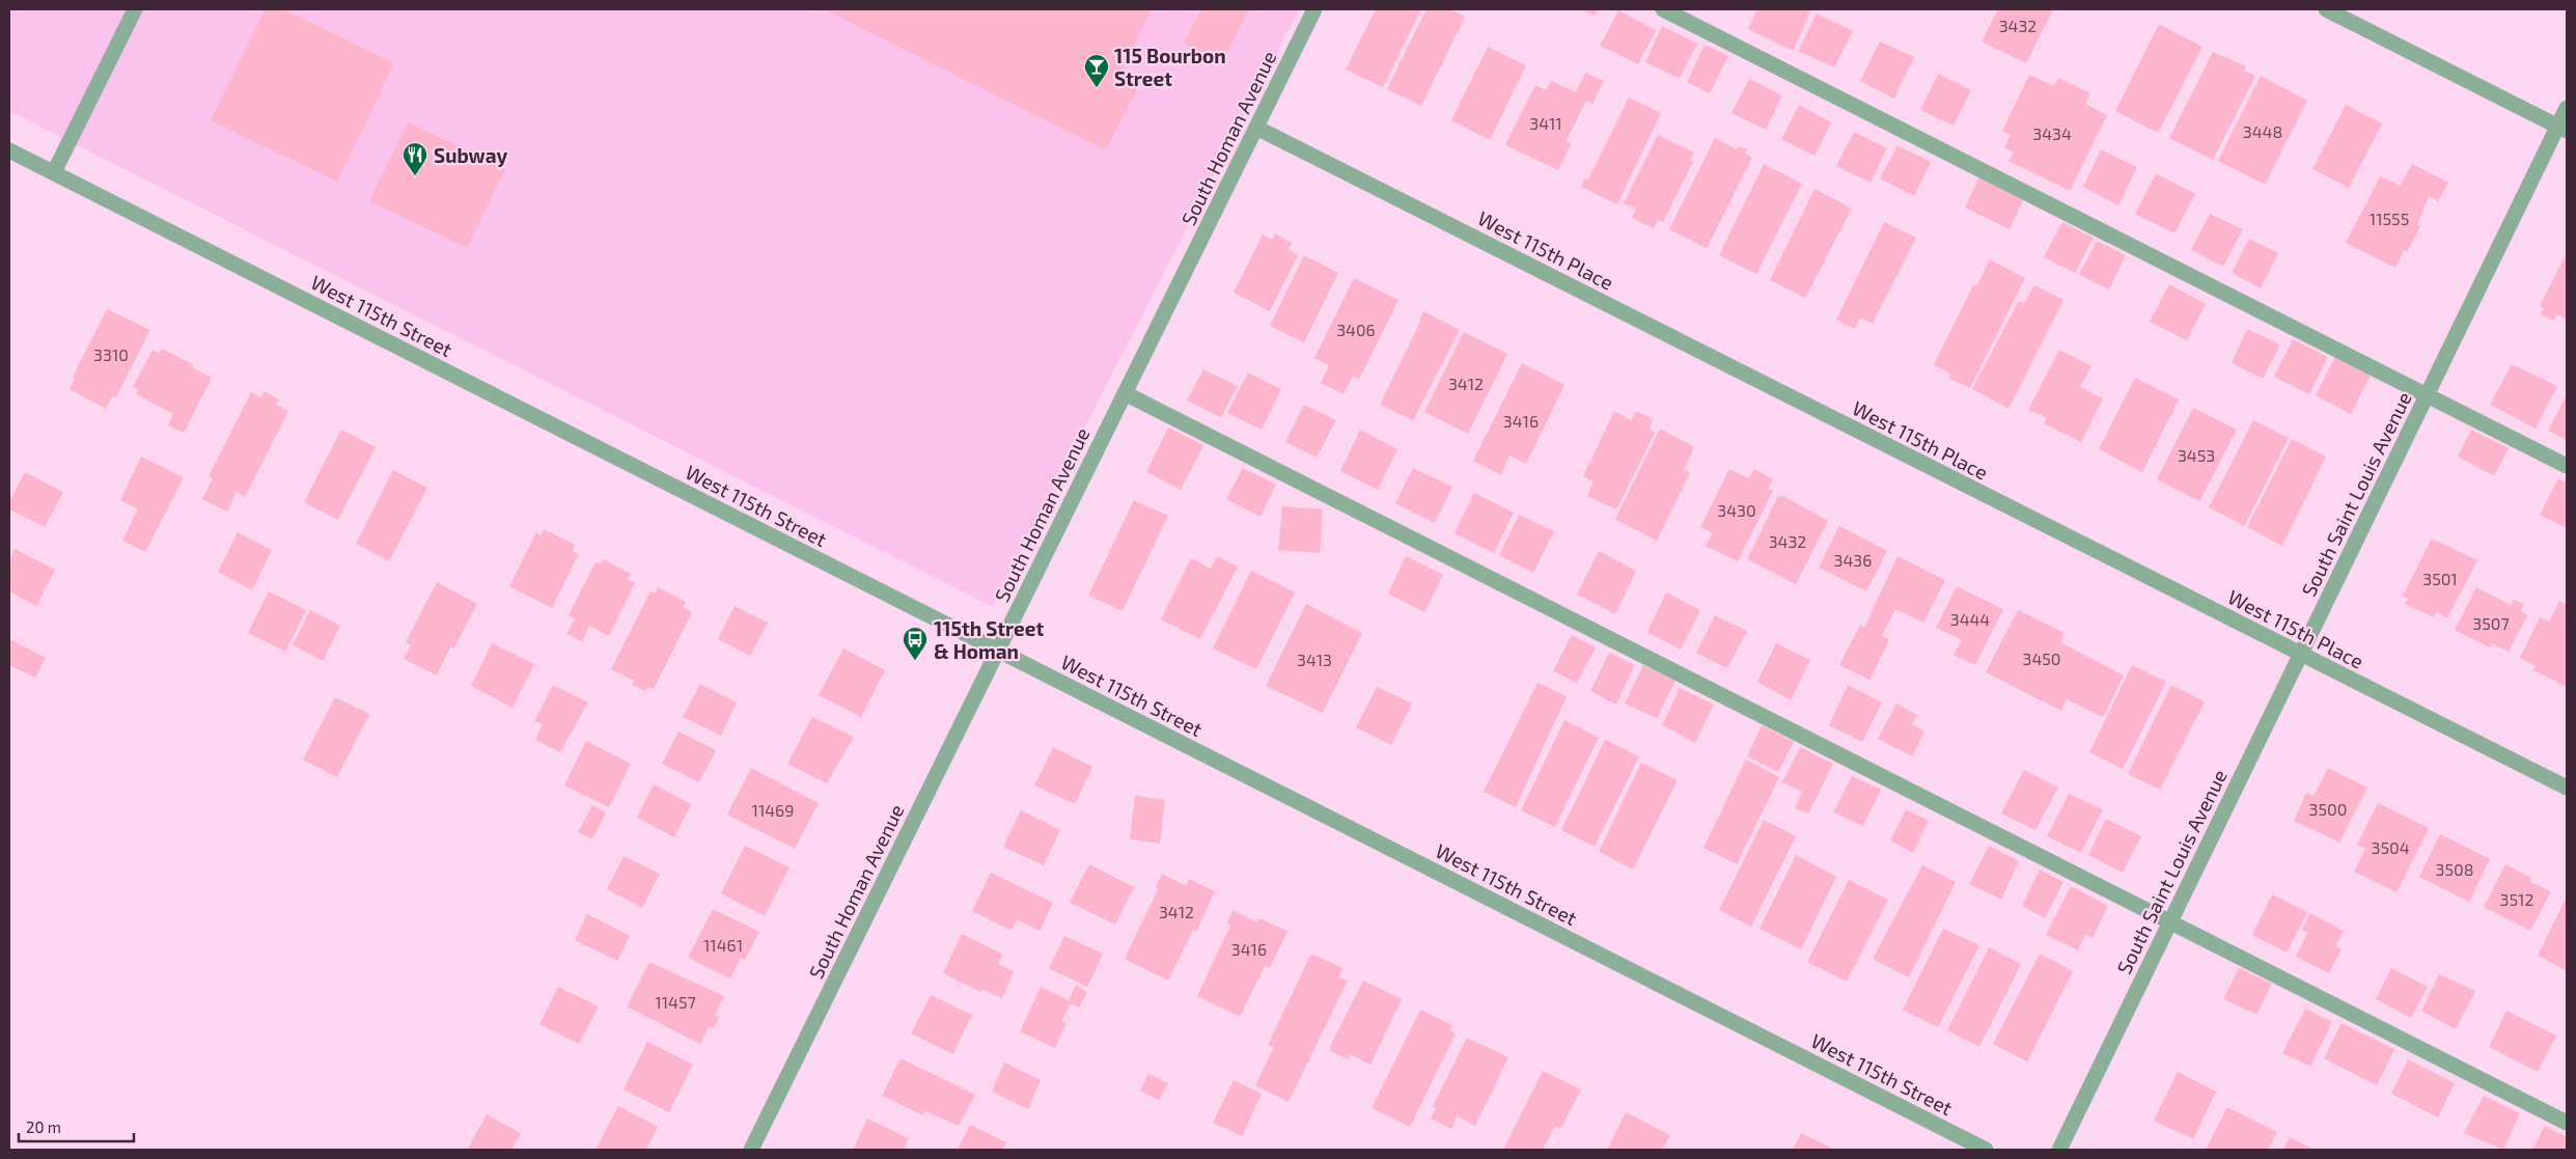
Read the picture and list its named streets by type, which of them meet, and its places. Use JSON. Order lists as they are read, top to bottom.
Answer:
{
  "streets": {
    "street": [
      "South Homan Avenue",
      "West 115th Place",
      "West 115th Street",
      "South Saint Louis Avenue"
    ]
  },
  "crossings": [
    ["South Homan Avenue", "West 115th Place"],
    ["South Homan Avenue", "West 115th Street"],
    ["West 115th Place", "South Saint Louis Avenue"]
  ],
  "places": {
    "bar": ["115 Bourbon Street"],
    "restaurant": ["Subway"],
    "bus stop": ["115th Street & Homan"]
  },
  "house_numbers": [
    "3432",
    "3411",
    "3448",
    "3434",
    "11555",
    "3406",
    "3310",
    "3412",
    "3416",
    "3453",
    "3430",
    "3432",
    "3436",
    "3501",
    "3444",
    "3507",
    "3450",
    "3413",
    "3500",
    "11469",
    "3504",
    "3508",
    "3512",
    "3412",
    "11461",
    "3416",
    "11457"
  ],
  "scale_bar": "20 m"
}
